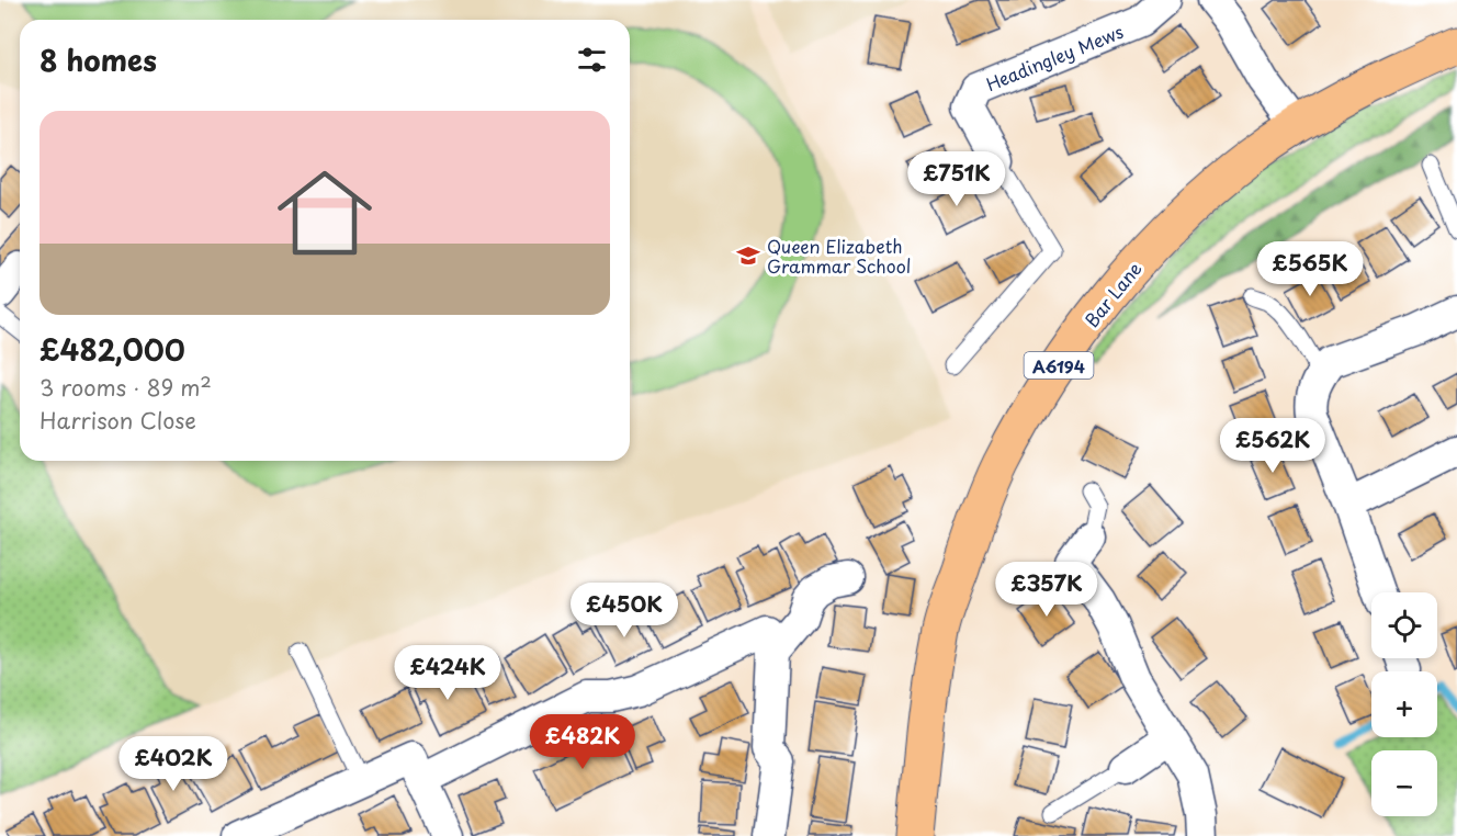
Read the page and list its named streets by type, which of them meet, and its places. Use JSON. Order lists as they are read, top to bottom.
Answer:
{
  "streets": {
    "main road": ["Bar Lane", "A6194"],
    "street": ["Headingley Mews"]
  },
  "places": {
    "school or university": ["Queen Elizabeth Grammar School"]
  },
  "page": {
    "heading": "8 homes",
    "list": [
      {
        "name": "£482,000",
        "note": "3 rooms · 89 m² · Harrison Close"
      }
    ],
    "price": [
      "£751K",
      "£565K",
      "£562K",
      "£357K",
      "£450K",
      "£424K",
      "£482K",
      "£402K"
    ],
    "map_buttons": ["+", "−"]
  }
}
